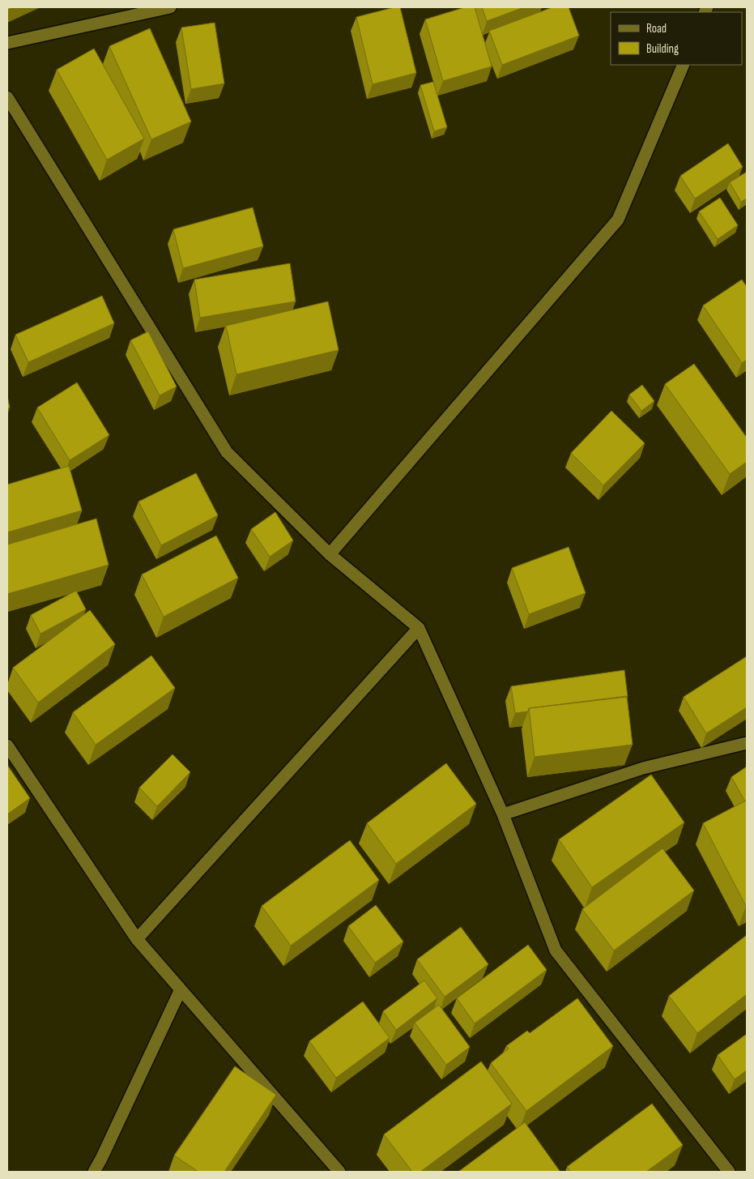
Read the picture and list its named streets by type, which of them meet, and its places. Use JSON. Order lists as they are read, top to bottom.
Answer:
{
  "legend": ["Road", "Building"]
}
